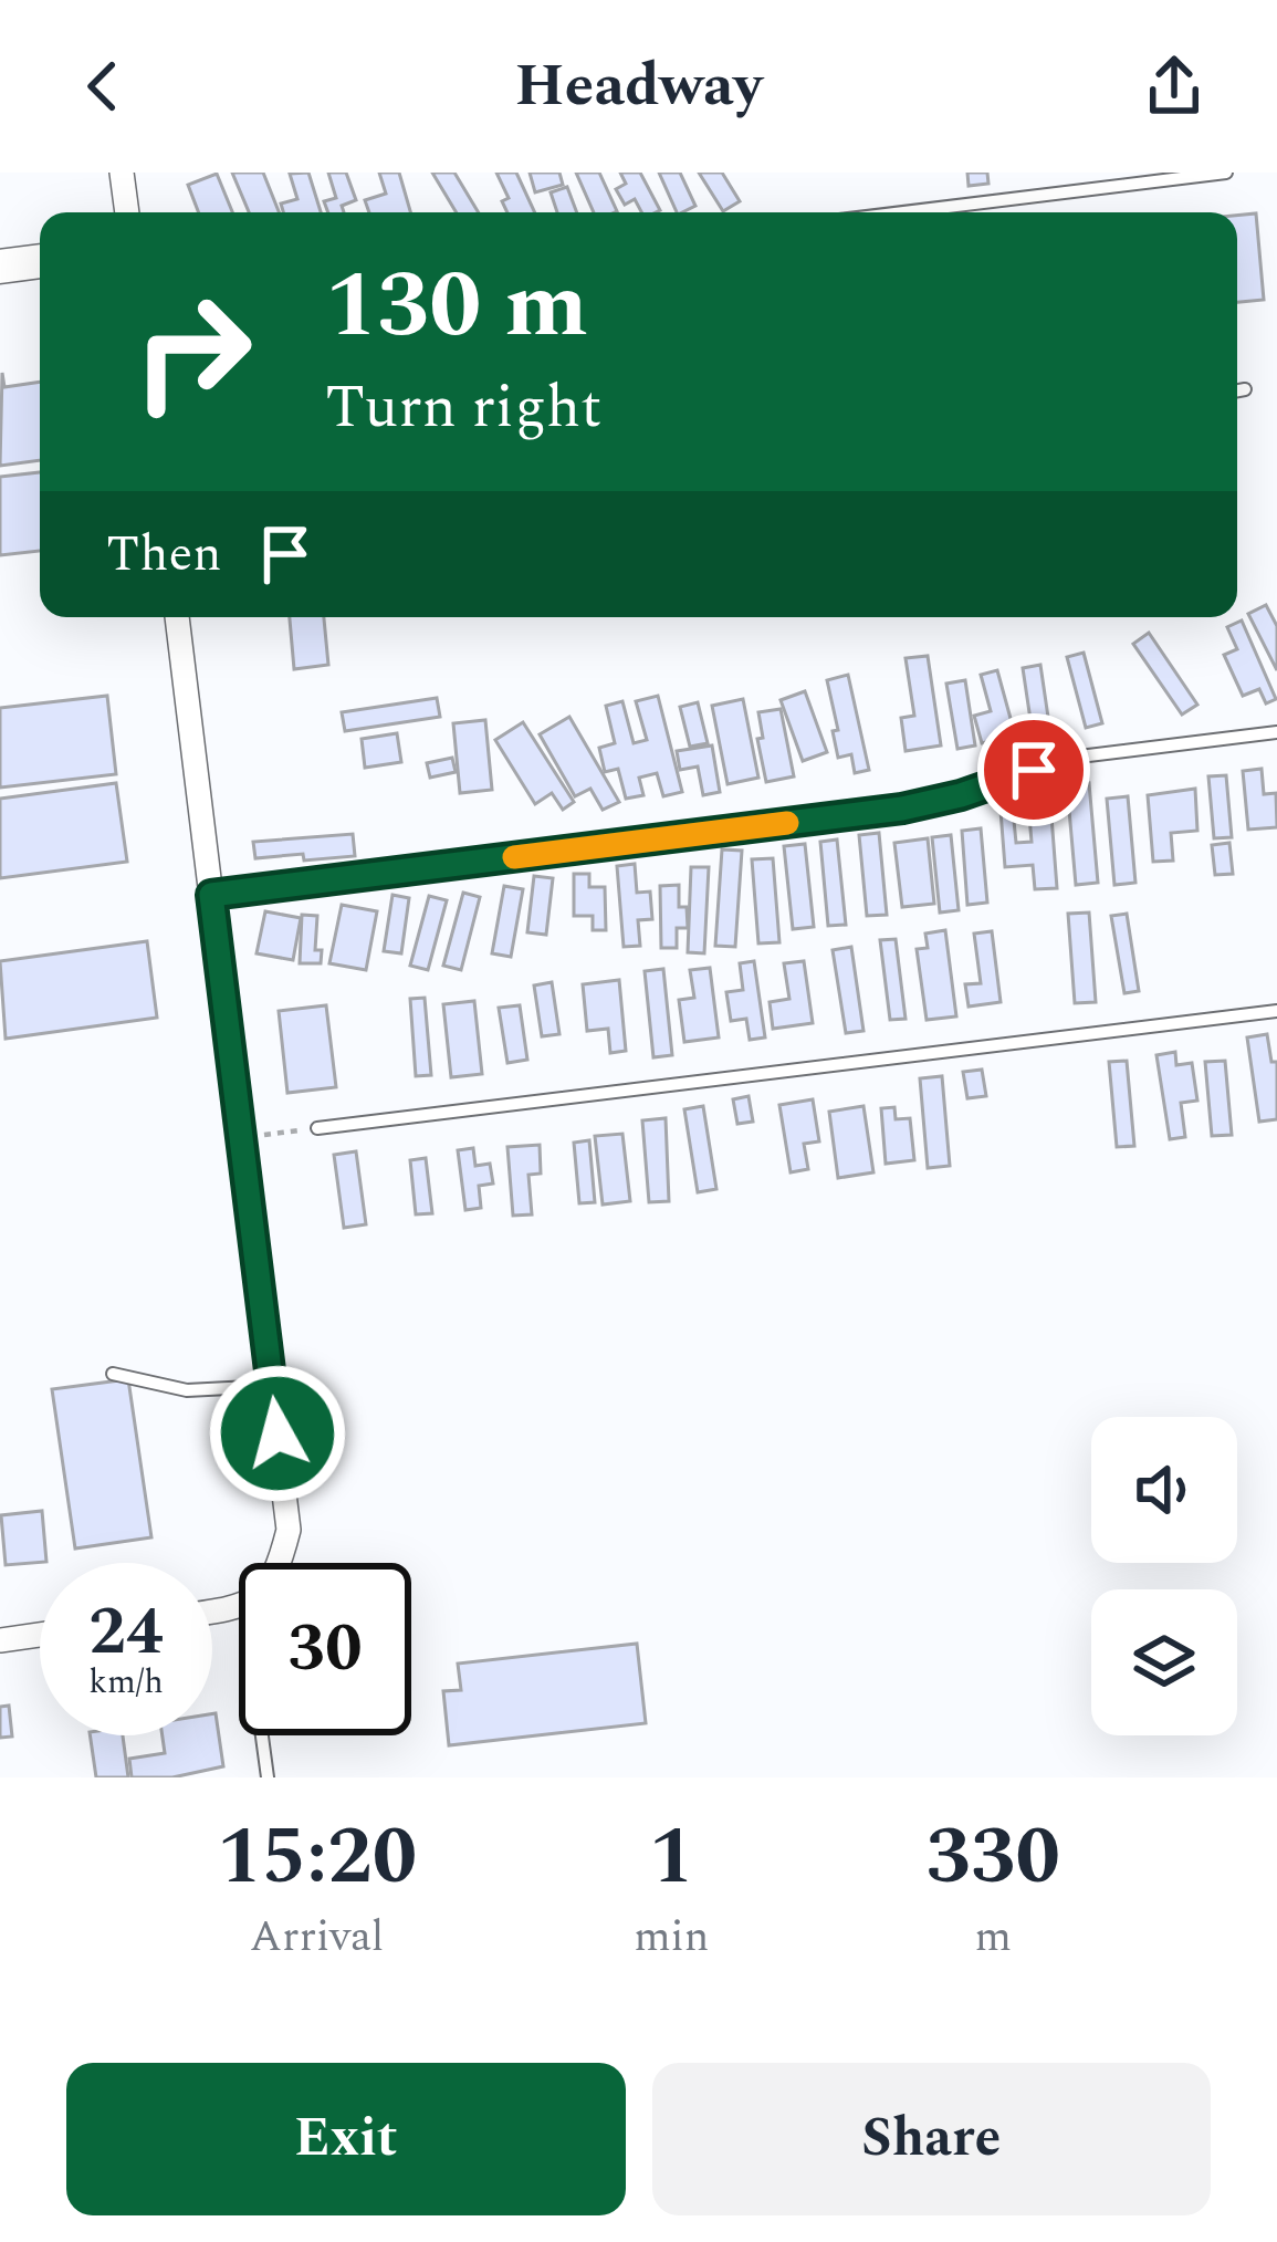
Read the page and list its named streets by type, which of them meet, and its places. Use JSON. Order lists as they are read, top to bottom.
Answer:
{
  "page": {
    "header": "Headway",
    "turn": ["130 m", "Turn right"],
    "then": "Then",
    "speed": "24 km/h",
    "limit": "30",
    "eta": [
      "15:20",
      "Arrival",
      "1",
      "min",
      "330",
      "m"
    ],
    "buttons": ["Exit", "Share"]
  }
}
